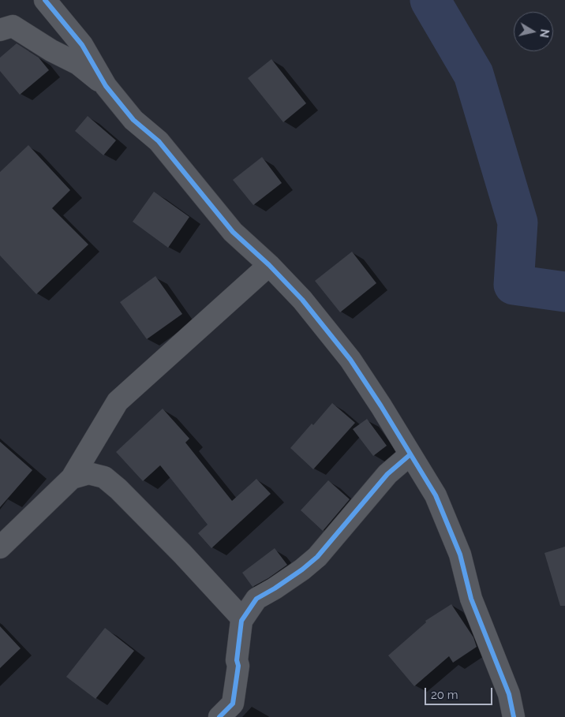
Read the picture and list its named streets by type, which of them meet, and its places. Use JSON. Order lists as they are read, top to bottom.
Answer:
{
  "scale_bar": "20 m",
  "north": "right"
}
